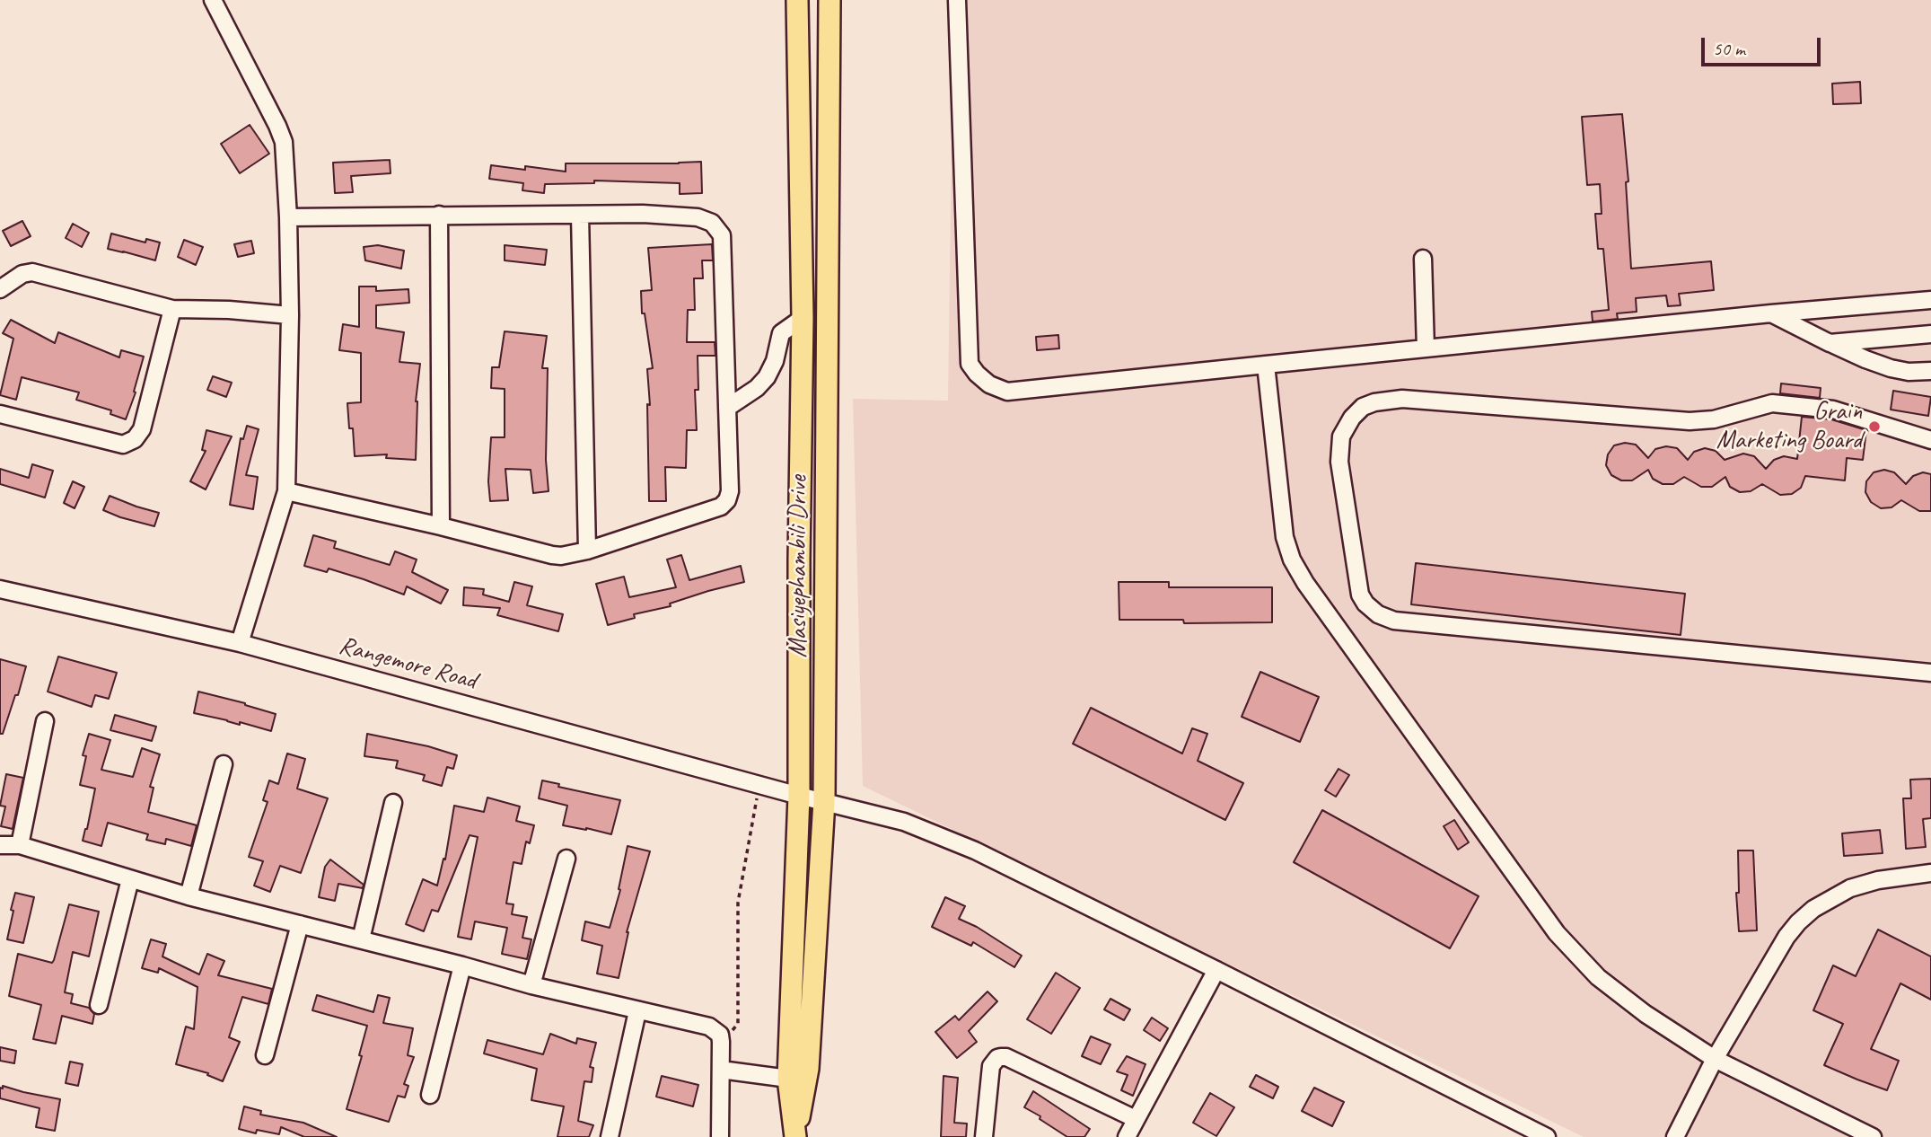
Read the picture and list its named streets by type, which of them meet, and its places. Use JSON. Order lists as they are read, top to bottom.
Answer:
{
  "streets": {
    "main road": ["Masiyephambili Drive"],
    "street": ["Rangemore Road"]
  },
  "crossings": [
    ["Masiyephambili Drive", "Rangemore Road"]
  ],
  "places": ["Grain Marketing Board"],
  "scale_bar": "50 m"
}
